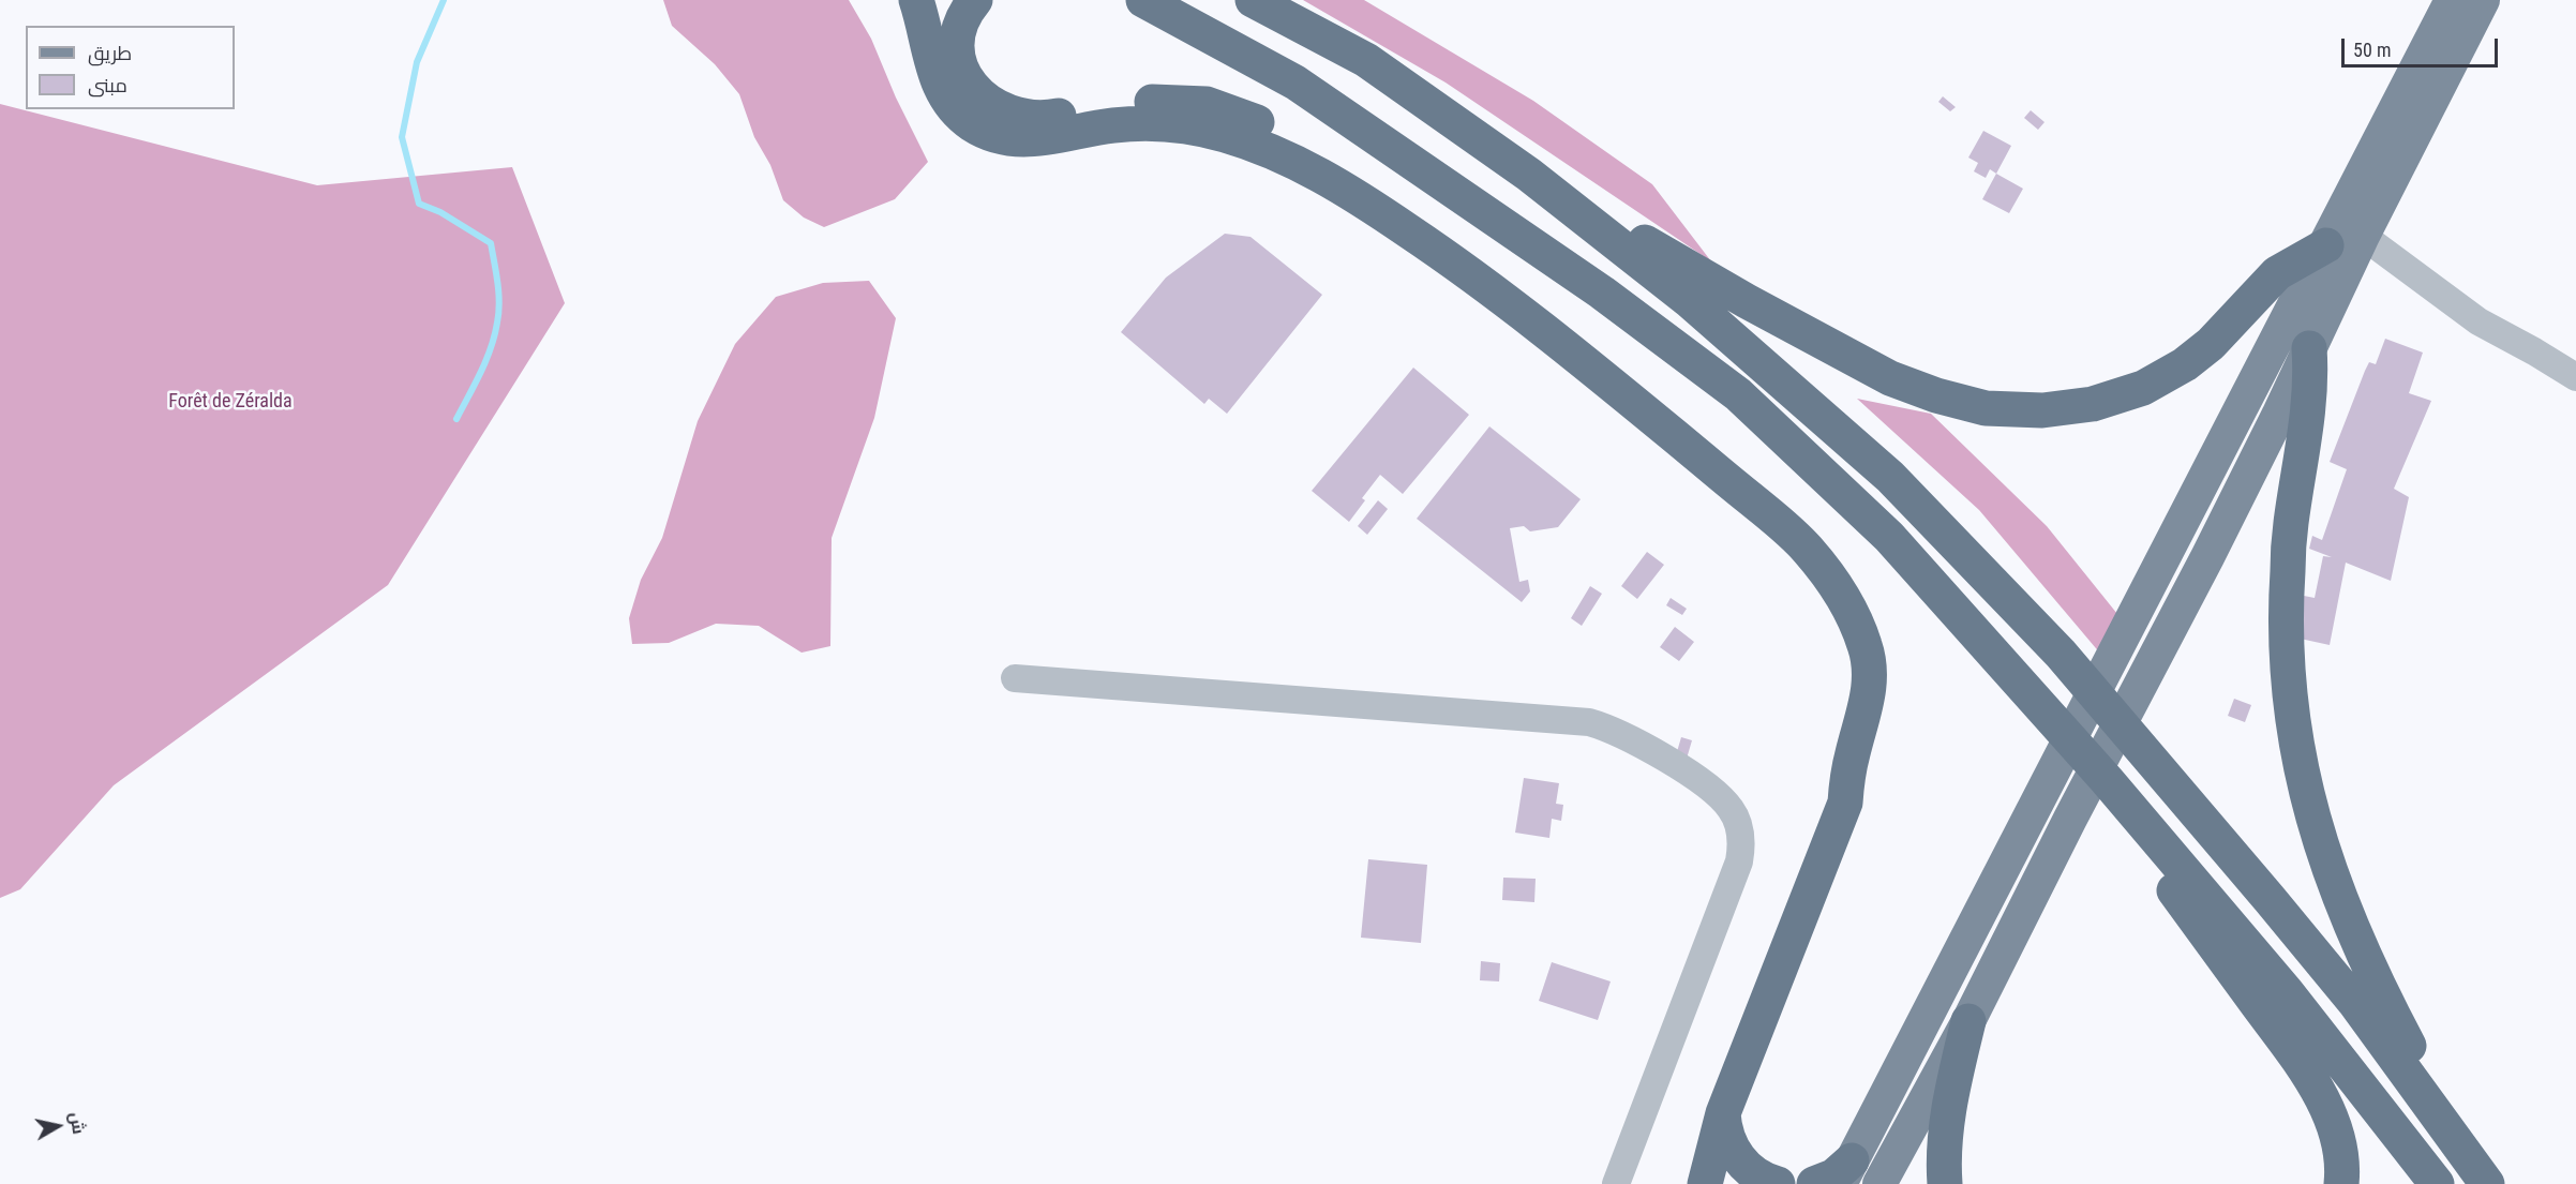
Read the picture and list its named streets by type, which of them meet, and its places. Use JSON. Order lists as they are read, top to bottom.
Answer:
{
  "parks": ["Forêt de Zéralda"],
  "legend": ["طريق", "مبنى"],
  "scale_bar": "50 m",
  "north": "right"
}
